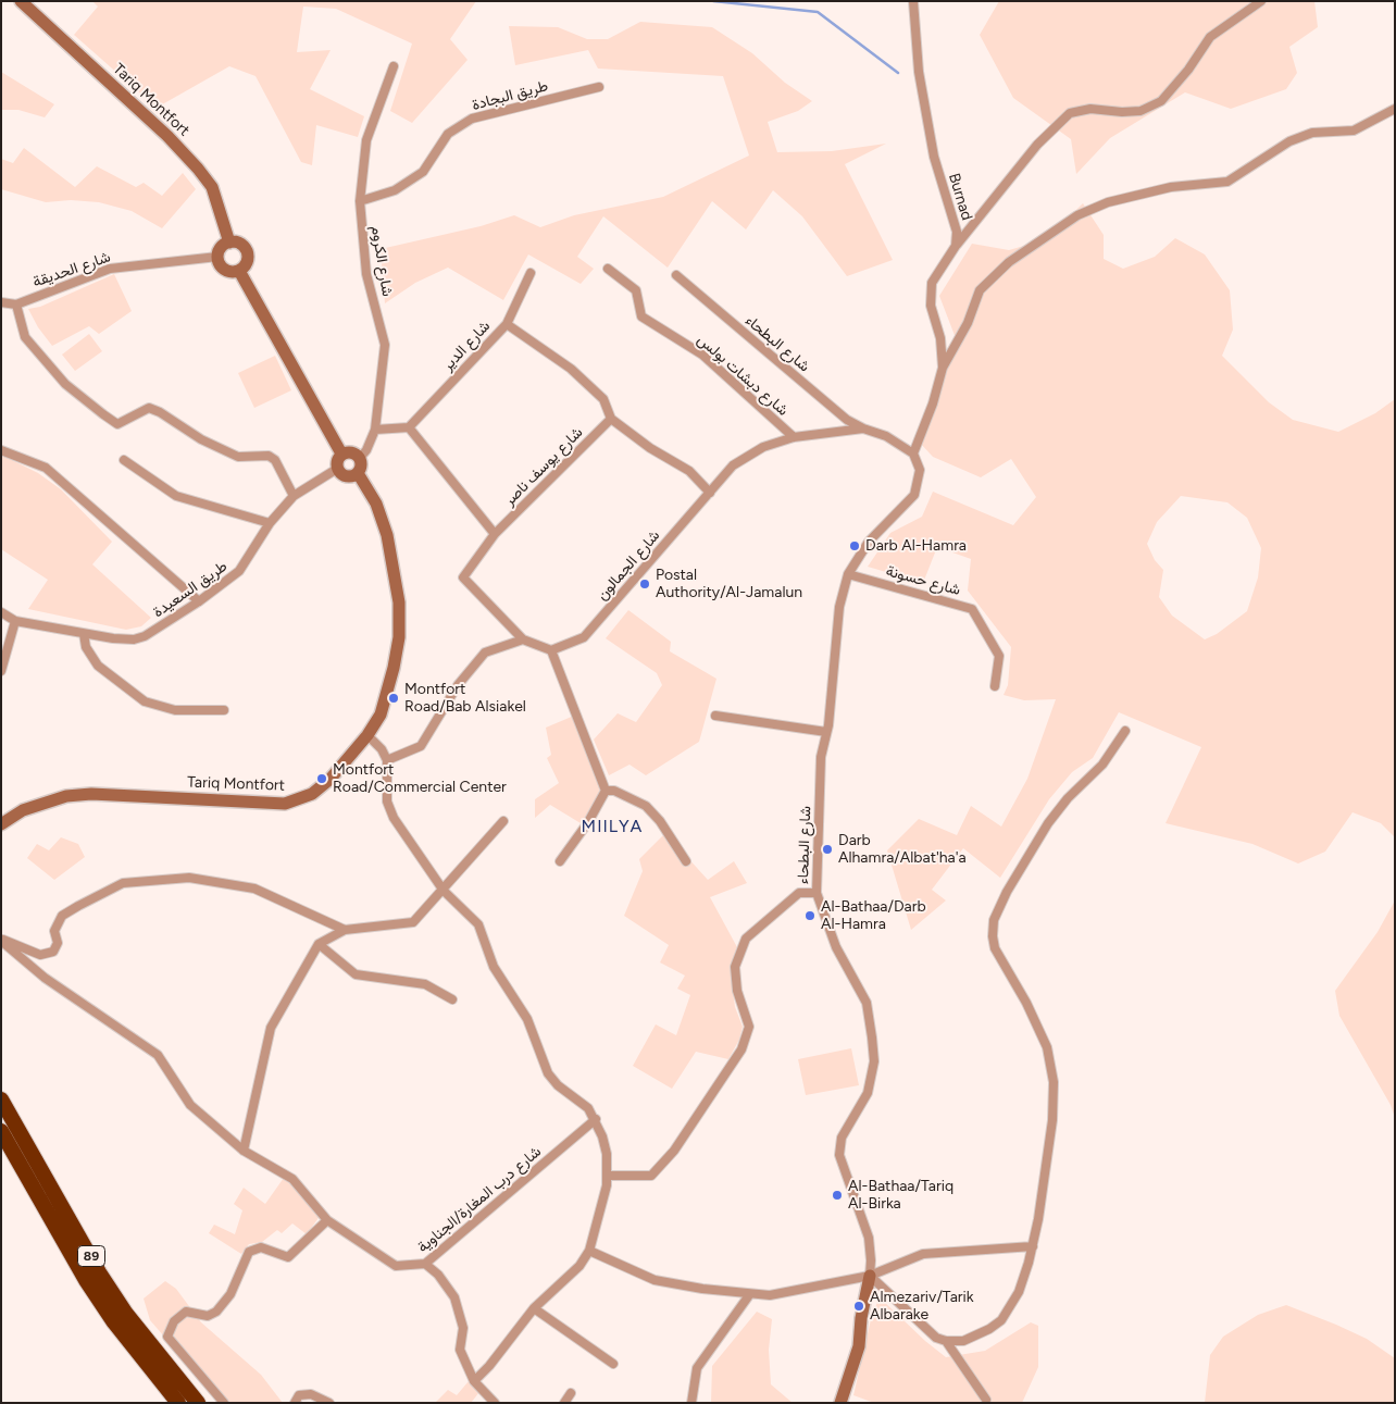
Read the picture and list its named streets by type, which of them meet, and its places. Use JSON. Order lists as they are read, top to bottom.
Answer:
{
  "streets": {
    "highway": ["89"],
    "main road": ["Tariq Montfort"],
    "street": [
      "طريق البجادة",
      "Burnad",
      "شارع الكروم",
      "شارع الحديقة",
      "شارع البطحاء",
      "شارع الدير",
      "شارع دبشات بولس",
      "شارع يوسف ناصر",
      "شارع الجمالون",
      "شارع حسونة",
      "طريق السعيدة",
      "شارع درب المغارة/الجناوية"
    ]
  },
  "crossings": [
    ["طريق البجادة", "شارع الكروم"],
    ["Tariq Montfort", "شارع الكروم"],
    ["Tariq Montfort", "شارع الحديقة"],
    ["Tariq Montfort", "طريق السعيدة"],
    ["شارع الكروم", "طريق السعيدة"],
    ["شارع البطحاء", "شارع الجمالون"],
    ["شارع البطحاء", "شارع حسونة"],
    ["شارع دبشات بولس", "شارع الجمالون"]
  ],
  "districts": ["MIILYA"],
  "places": [
    "Darb Al-Hamra",
    "Postal Authority/Al-Jamalun",
    "Montfort Road/Bab Alsiakel",
    "Montfort Road/Commercial Center",
    "Darb Alhamra/Albat'ha'a",
    "Al-Bathaa/Darb Al-Hamra",
    "Al-Bathaa/Tariq Al-Birka",
    "Almezariv/Tarik Albarake"
  ]
}
